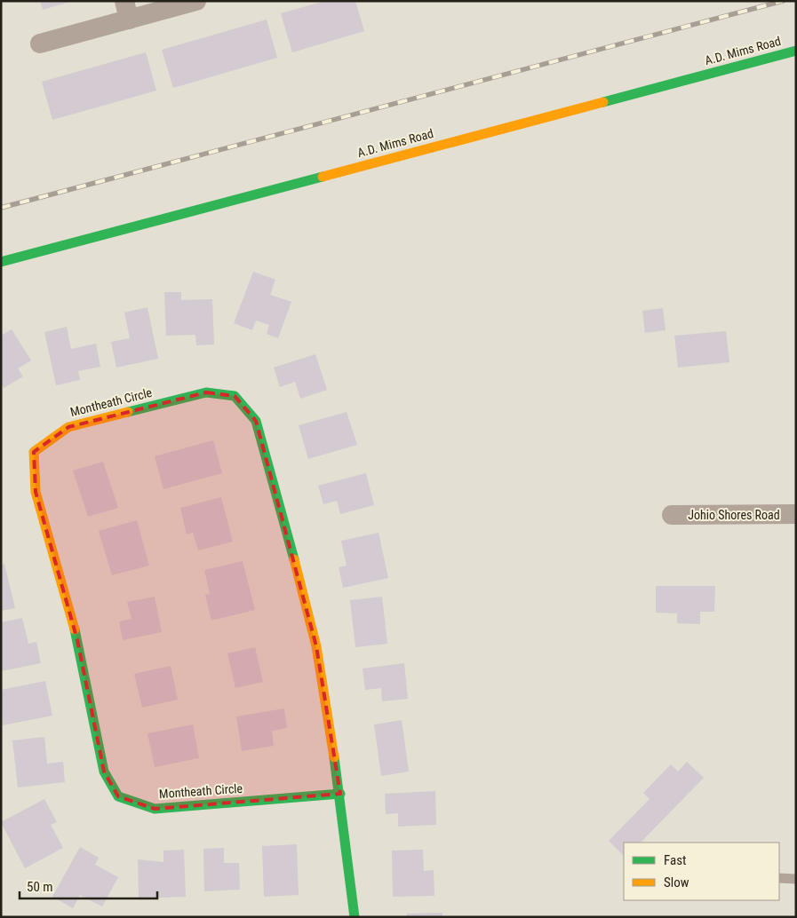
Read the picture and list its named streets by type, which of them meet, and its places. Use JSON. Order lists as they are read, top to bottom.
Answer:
{
  "streets": {
    "street": ["A.D. Mims Road", "Montheath Circle", "Johio Shores Road"]
  },
  "legend": ["Fast", "Slow"],
  "scale_bar": "50 m"
}
